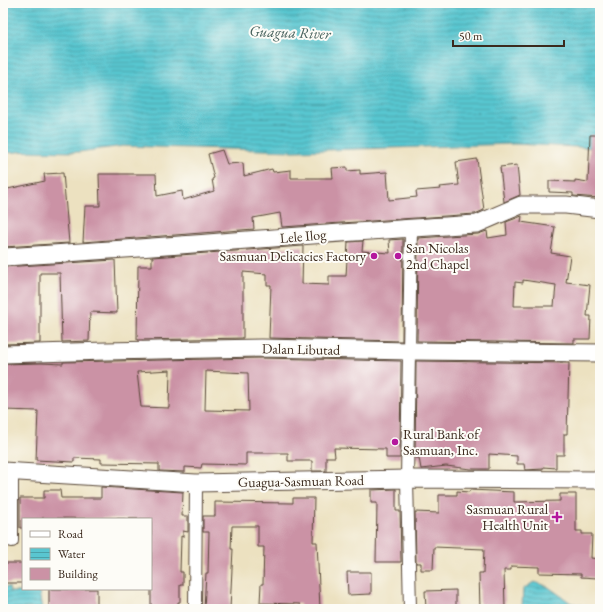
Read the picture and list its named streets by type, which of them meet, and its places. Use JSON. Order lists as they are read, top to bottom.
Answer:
{
  "streets": {
    "street": ["Lele Ilog", "Dalan Libutad", "Guagua-Sasmuan Road"]
  },
  "water": ["Guagua River"],
  "places": {
    "other": ["Sasmuan Delicacies Factory", "San Nicolas 2nd Chapel", "Rural Bank of Sasmuan, Inc."],
    "health": ["Sasmuan Rural Health Unit"]
  },
  "legend": ["Road", "Water", "Building"],
  "scale_bar": "50 m"
}
